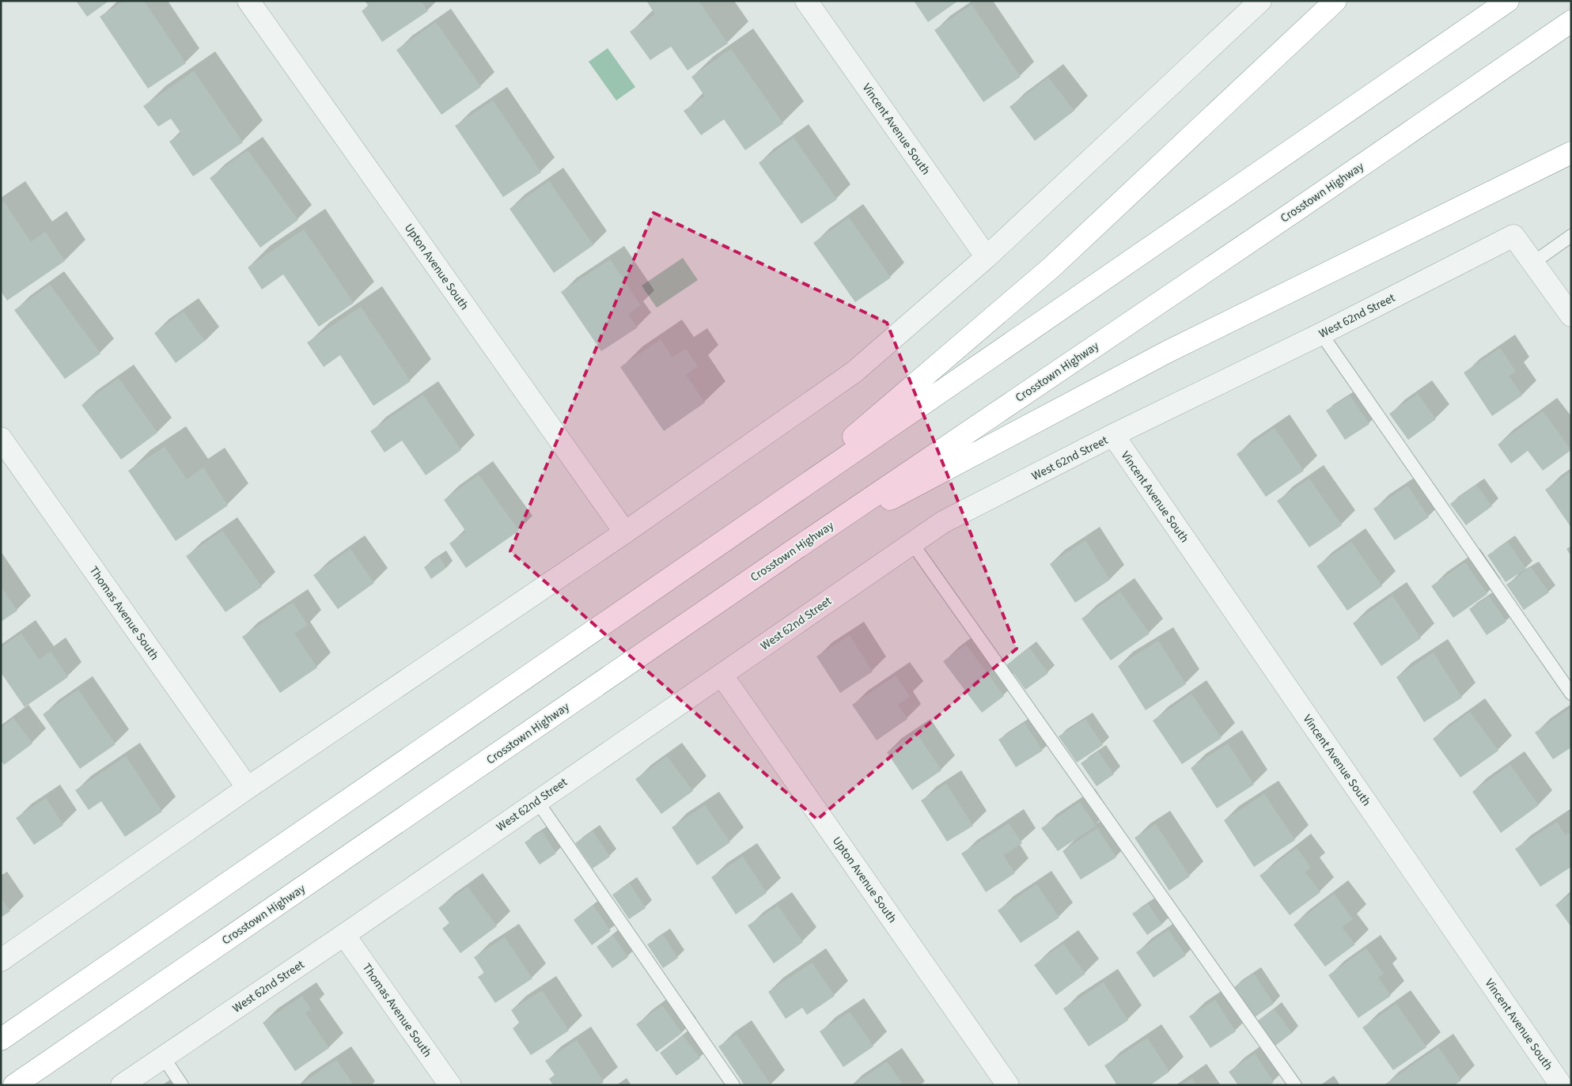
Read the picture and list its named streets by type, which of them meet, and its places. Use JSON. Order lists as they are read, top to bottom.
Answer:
{
  "streets": {
    "highway": ["Crosstown Highway"],
    "street": [
      "Vincent Avenue South",
      "Upton Avenue South",
      "West 62nd Street",
      "Thomas Avenue South"
    ]
  },
  "crossings": [
    ["Vincent Avenue South", "West 62nd Street"],
    ["Upton Avenue South", "West 62nd Street"],
    ["West 62nd Street", "Thomas Avenue South"]
  ]
}
